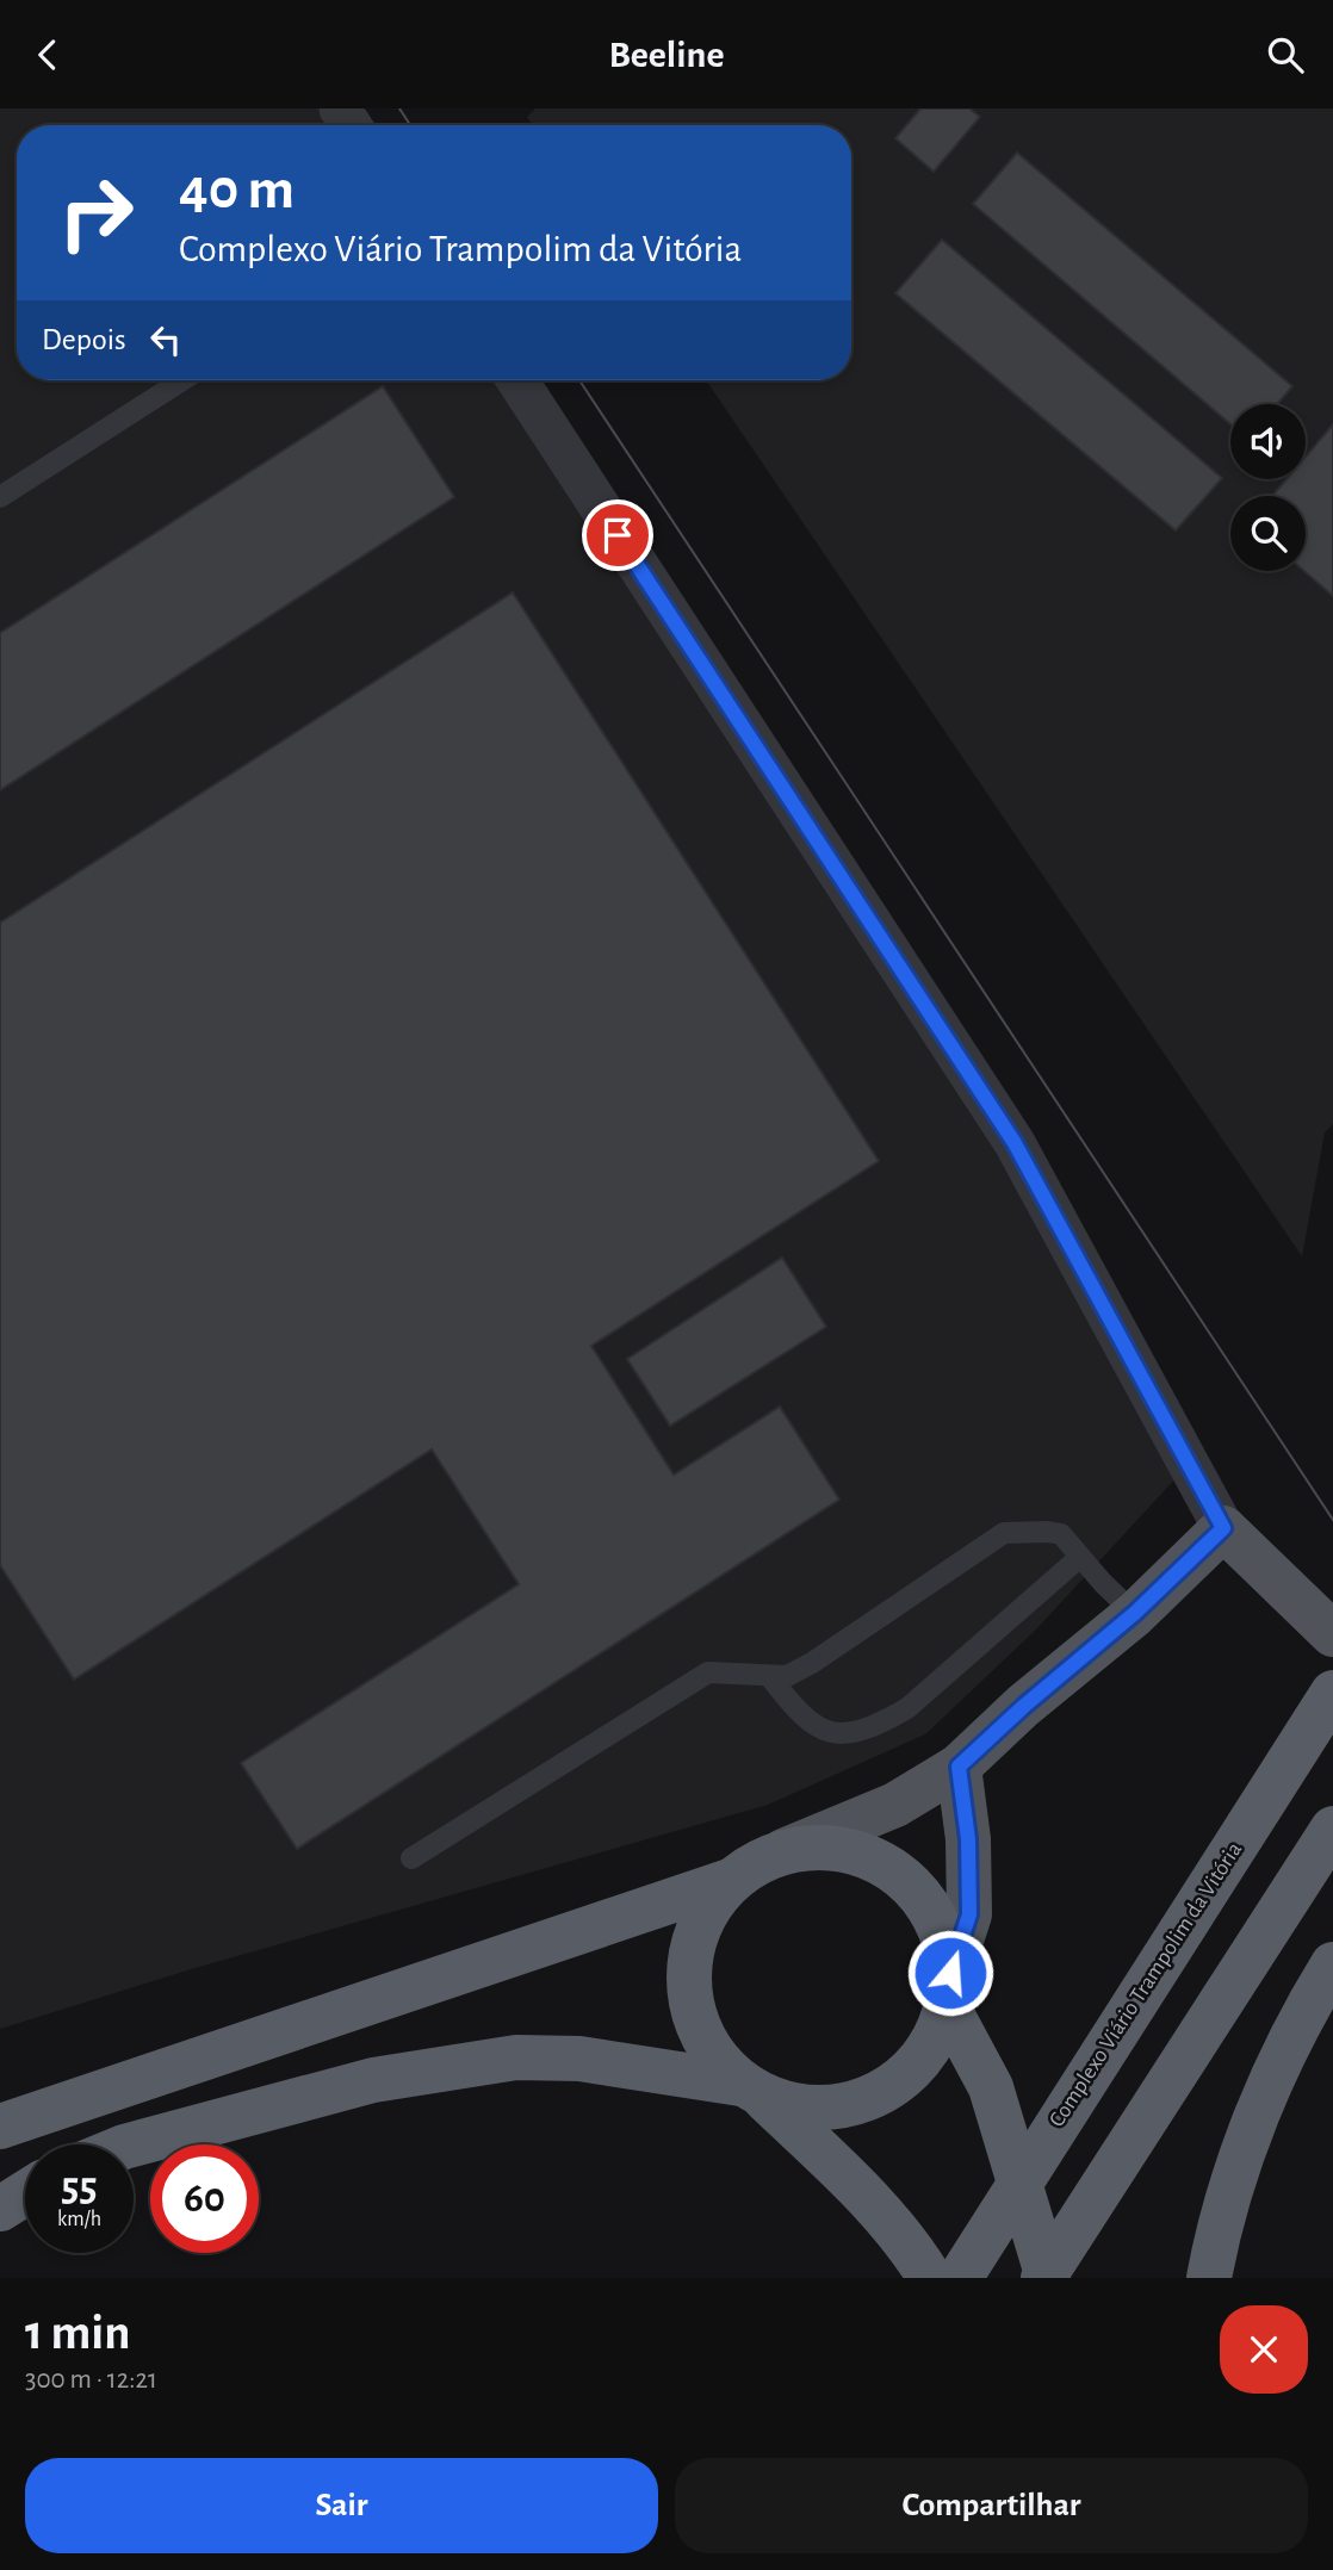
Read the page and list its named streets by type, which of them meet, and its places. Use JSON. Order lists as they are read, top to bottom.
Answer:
{
  "streets": {
    "highway": ["Complexo Viário Trampolim da Vitória"]
  },
  "page": {
    "header": "Beeline",
    "turn": ["40 m", "Complexo Viário Trampolim da Vitória"],
    "then": "Depois",
    "speed": "55 km/h",
    "limit": "60",
    "heading": ["1 min", "300 m · 12:21"],
    "buttons": ["Sair", "Compartilhar"]
  }
}
